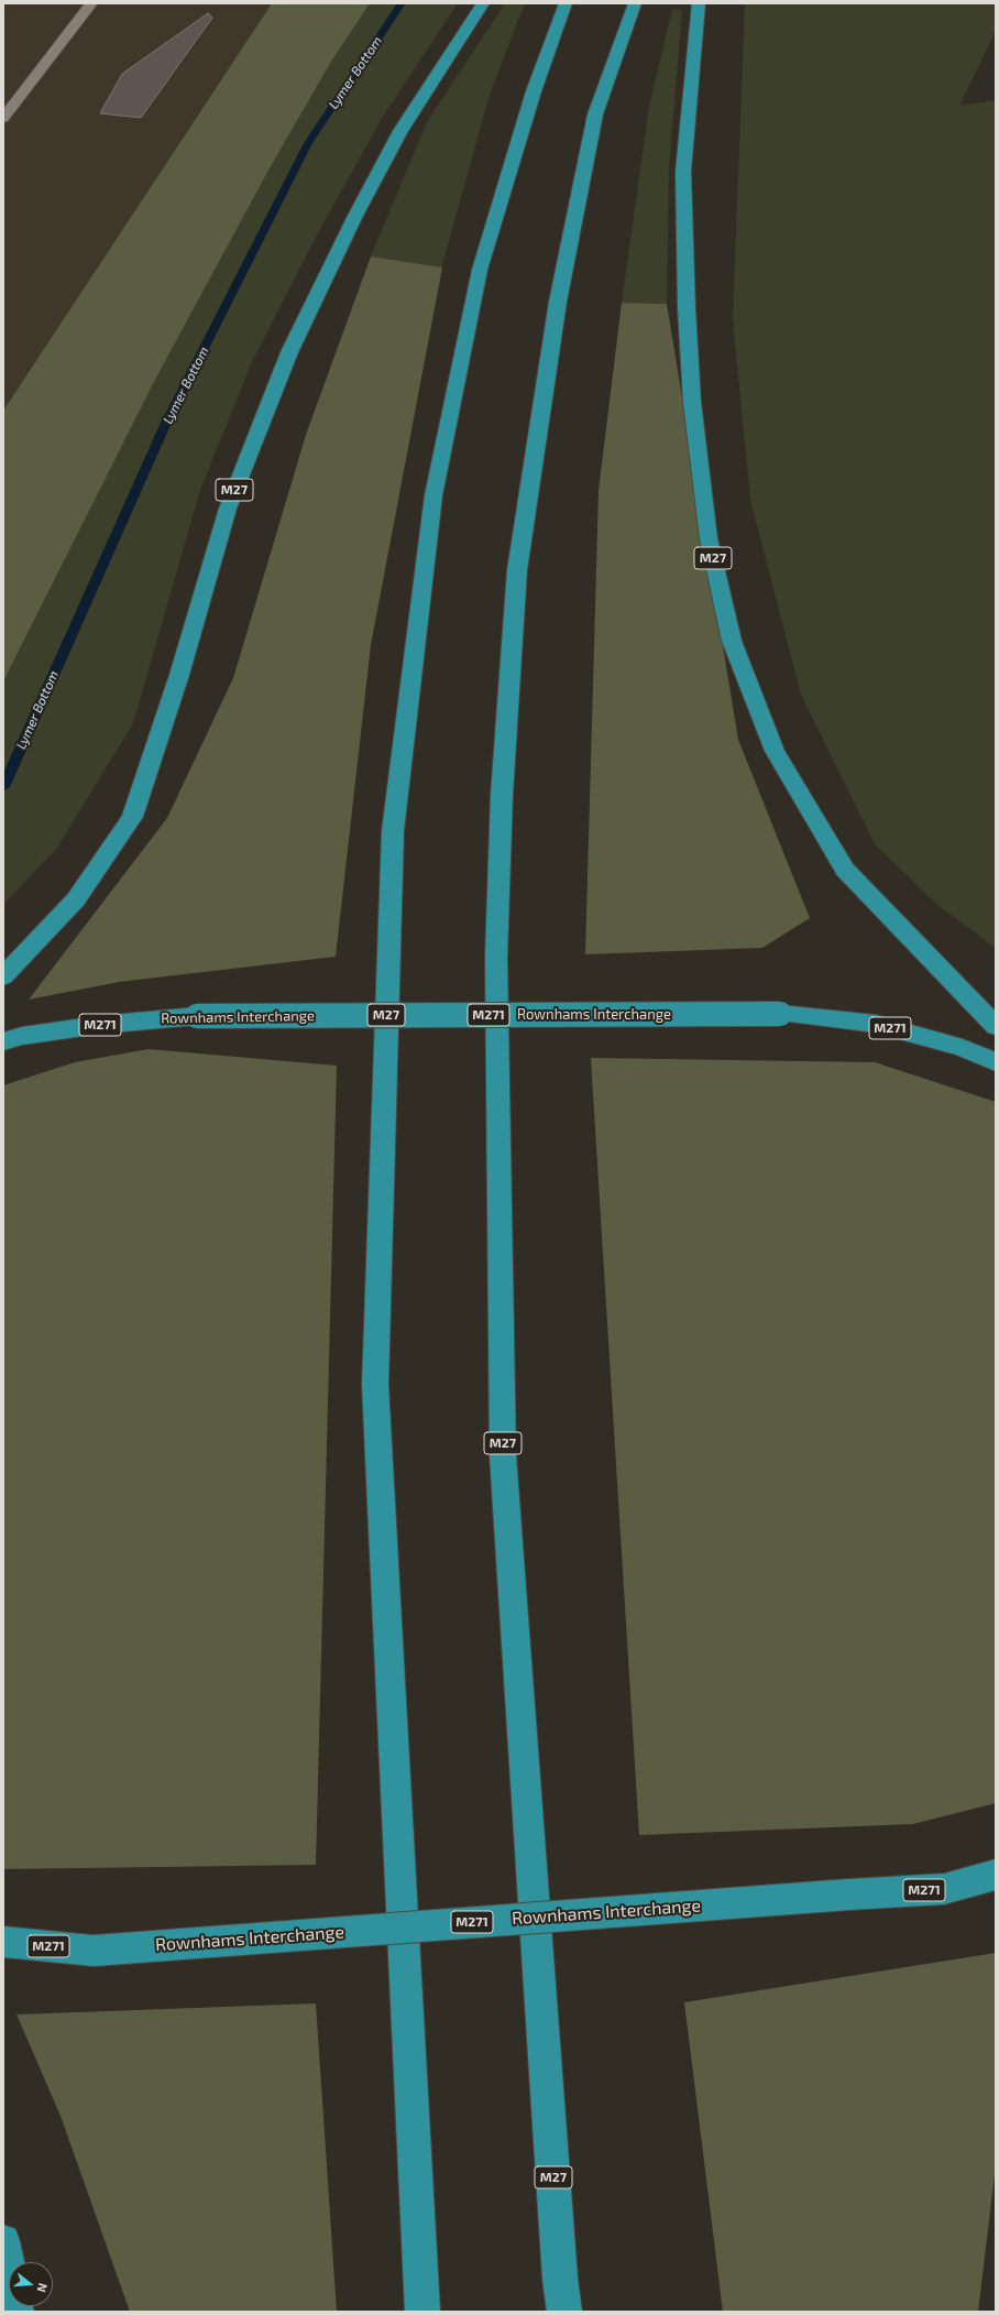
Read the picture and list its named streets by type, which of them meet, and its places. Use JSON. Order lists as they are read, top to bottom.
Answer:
{
  "streets": {
    "highway": ["M27", "M271", "Rownhams Interchange"]
  },
  "water": ["Lymer Bottom"],
  "north": "right"
}
